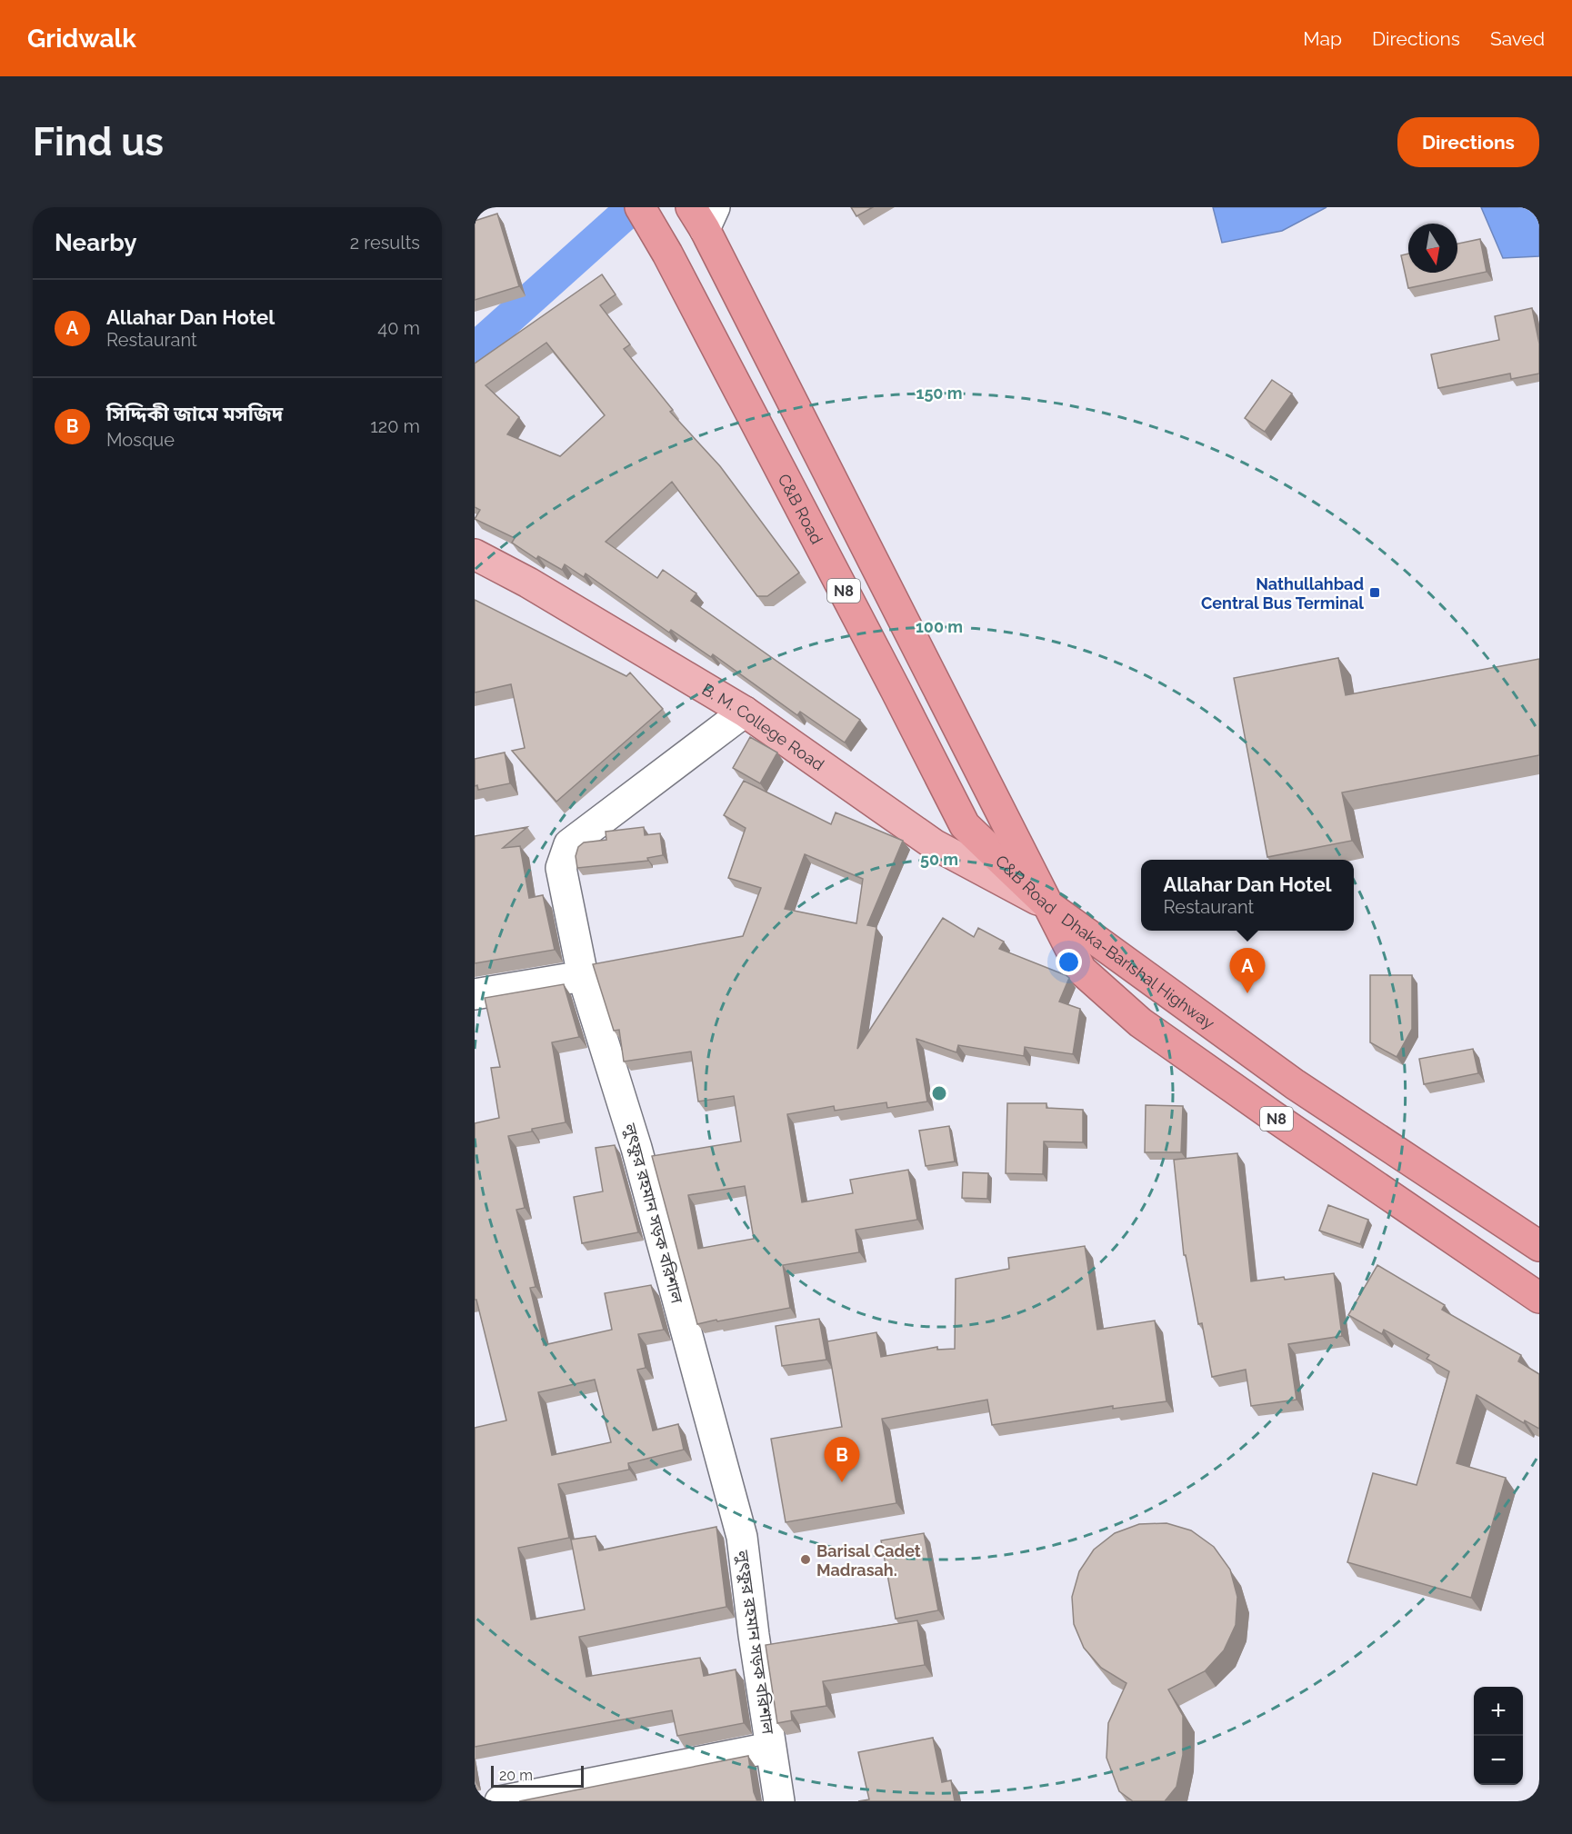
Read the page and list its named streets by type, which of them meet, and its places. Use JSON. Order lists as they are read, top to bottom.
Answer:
{
  "streets": {
    "highway": ["C&B Road", "N8", "Dhaka-Barishal Highway"],
    "main road": ["B. M. College Road"],
    "street": ["লুৎফুর রহমান সড়ক বরিশাল"]
  },
  "crossings": [
    ["C&B Road", "B. M. College Road"],
    ["C&B Road", "Dhaka-Barishal Highway"],
    ["B. M. College Road", "Dhaka-Barishal Highway"],
    ["B. M. College Road", "লুৎফুর রহমান সড়ক বরিশাল"]
  ],
  "places": {
    "transit": ["Nathullahbad Central Bus Terminal"],
    "other": ["Barisal Cadet Madrasah."]
  },
  "scale_bar": "20 m",
  "north": "bottom",
  "page": {
    "header": "Gridwalk",
    "nav": ["Map", "Directions", "Saved"],
    "buttons": "Directions",
    "title": "Find us",
    "heading": ["Nearby", "2 results"],
    "list": [
      {
        "mark": "A",
        "name": "Allahar Dan Hotel",
        "note": "Restaurant",
        "value": "40 m"
      },
      {
        "mark": "B",
        "name": "সিদ্দিকী জামে মসজিদ",
        "note": "Mosque",
        "value": "120 m"
      }
    ],
    "popup": ["Allahar Dan Hotel", "Restaurant"],
    "pins": ["A", "B"],
    "map_buttons": ["+", "−"],
    "scale": "20 m"
  },
  "rings": ["150 m", "100 m", "50 m"]
}
